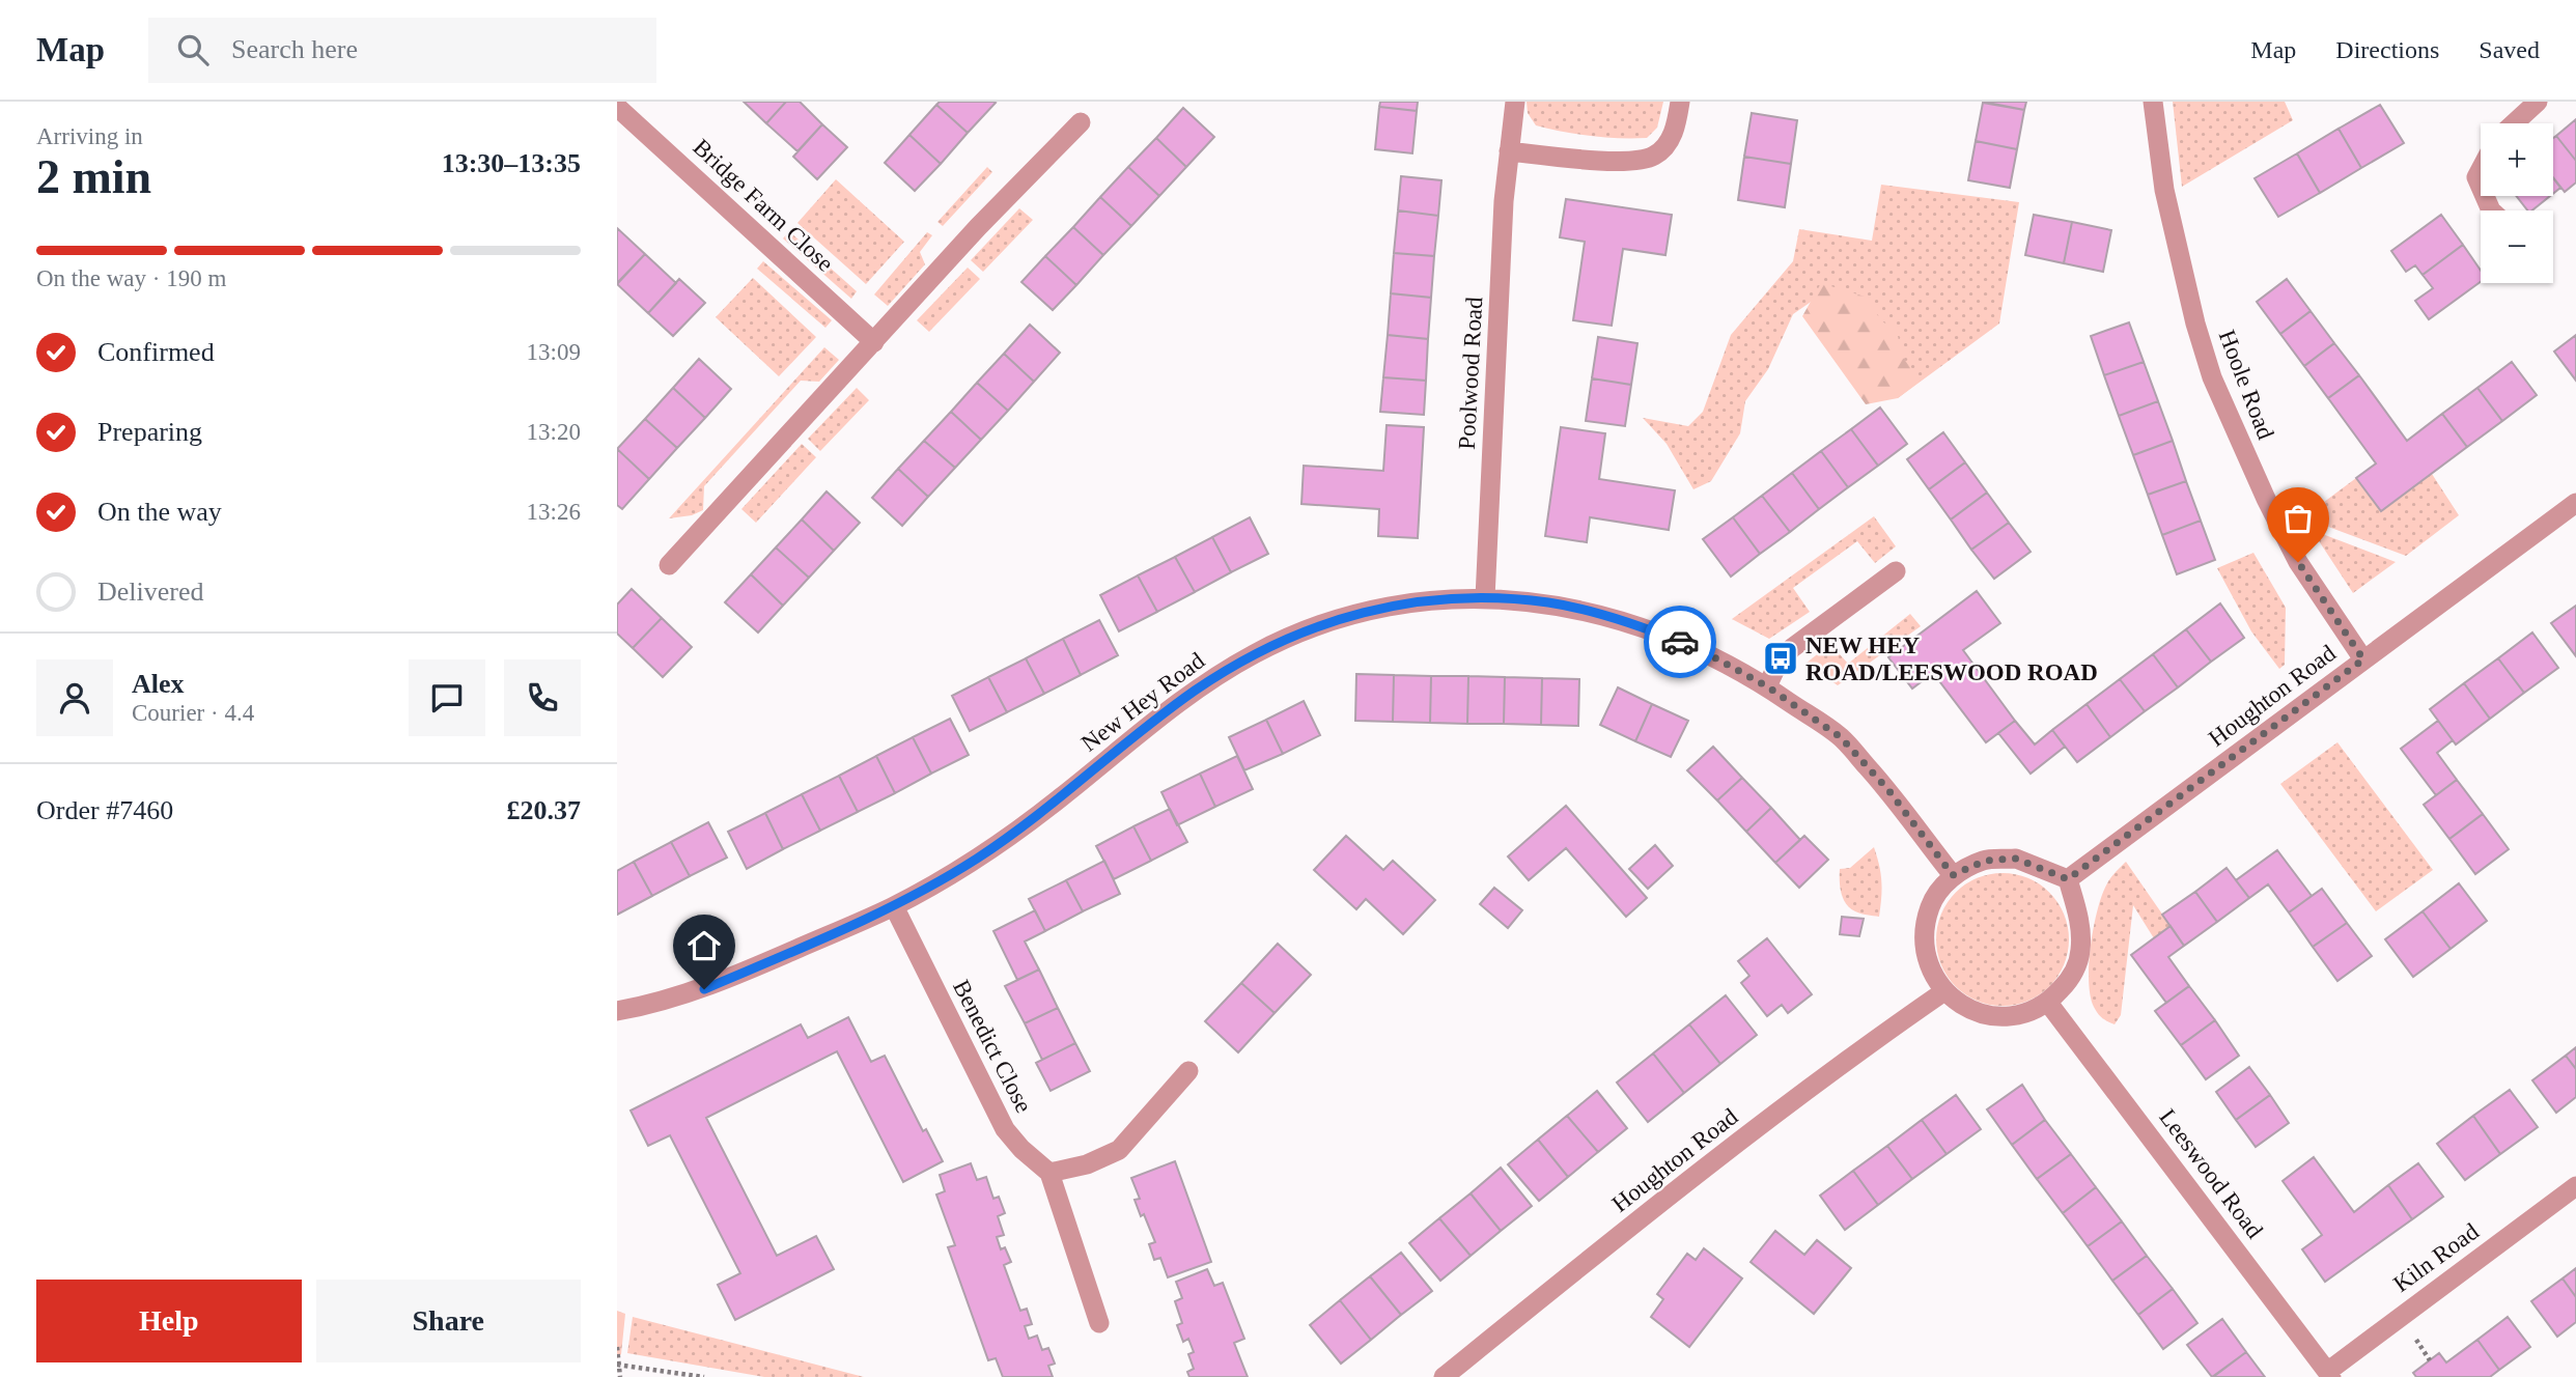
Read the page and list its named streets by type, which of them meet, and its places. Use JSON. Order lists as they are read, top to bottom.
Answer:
{
  "streets": {
    "street": [
      "Bridge Farm Close",
      "Poolwood Road",
      "Hoole Road",
      "Houghton Road",
      "New Hey Road",
      "Benedict Close",
      "Leeswood Road",
      "Kiln Road"
    ]
  },
  "crossings": [
    ["Poolwood Road", "New Hey Road"],
    ["Hoole Road", "Houghton Road"],
    ["Houghton Road", "New Hey Road"],
    ["Houghton Road", "Leeswood Road"],
    ["New Hey Road", "Benedict Close"],
    ["New Hey Road", "Leeswood Road"],
    ["Leeswood Road", "Kiln Road"]
  ],
  "places": {
    "bus stop": ["NEW HEY ROAD/LEESWOOD ROAD"]
  },
  "page": {
    "header": "Map",
    "search": "Search here",
    "nav": ["Map", "Directions", "Saved"],
    "heading": ["2 min", "Arriving in", "13:30–13:35"],
    "panel": [
      "Alex",
      "Courier · 4.4",
      "Order #7460",
      "£20.37"
    ],
    "map_buttons": ["+", "−"],
    "bar": "On the way · 190 m",
    "list": [
      ["Confirmed", "13:09"],
      ["Preparing", "13:20"],
      ["On the way", "13:26"],
      "Delivered"
    ],
    "buttons": ["Help", "Share"]
  }
}
